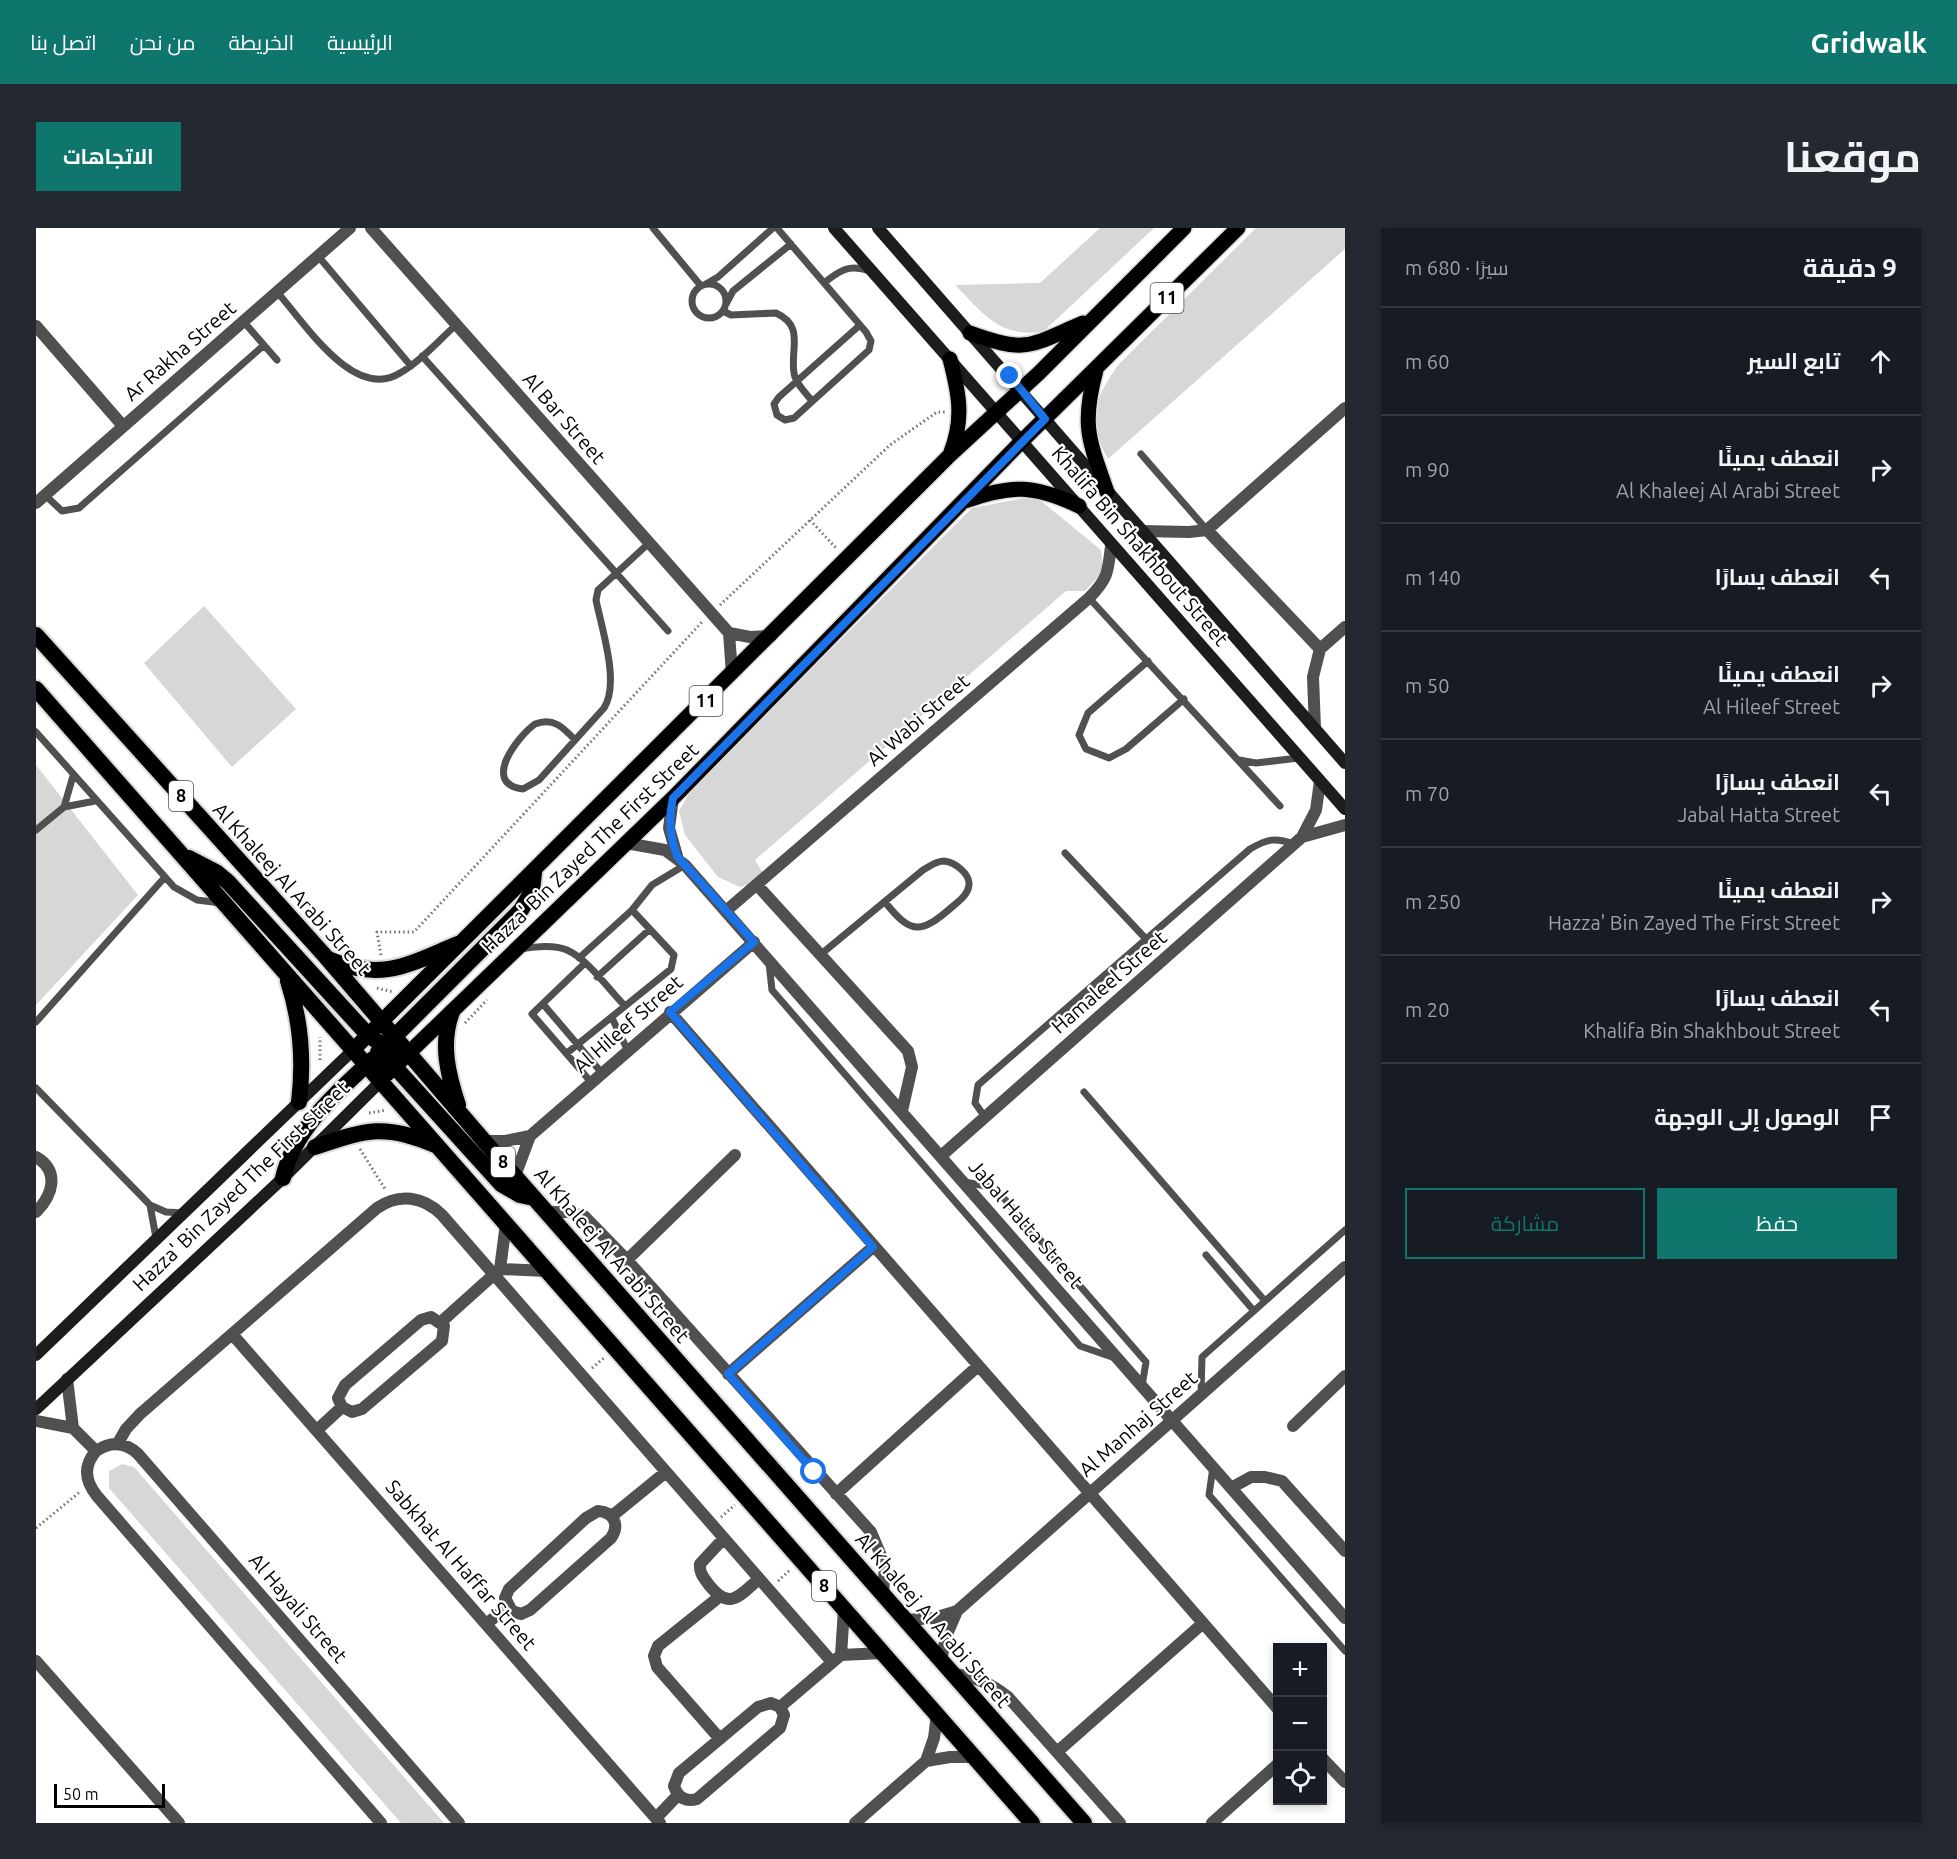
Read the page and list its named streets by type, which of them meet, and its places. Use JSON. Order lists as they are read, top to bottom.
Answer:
{
  "streets": {
    "highway": ["8", "Al Khaleej Al Arabi Street"],
    "main road": ["11", "Khalifa Bin Shakhbout Street", "Hazza' Bin Zayed The First Street"],
    "street": [
      "Ar Rakha Street",
      "Al Bar Street",
      "Al Wabi Street",
      "Hamaleel Street",
      "Al Hileef Street",
      "Jabal Hatta Street",
      "Al Manhaj Street",
      "Sabkhat Al Haffar Street",
      "Al Hayali Street"
    ]
  },
  "crossings": [
    ["Khalifa Bin Shakhbout Street", "Al Wabi Street"],
    ["Khalifa Bin Shakhbout Street", "Hazza' Bin Zayed The First Street"],
    ["Khalifa Bin Shakhbout Street", "Hamaleel Street"],
    ["Al Wabi Street", "Jabal Hatta Street"],
    ["8", "Hazza' Bin Zayed The First Street"],
    ["Hazza' Bin Zayed The First Street", "Al Khaleej Al Arabi Street"],
    ["Hazza' Bin Zayed The First Street", "Jabal Hatta Street"],
    ["Al Khaleej Al Arabi Street", "Al Hileef Street"],
    ["Al Khaleej Al Arabi Street", "Al Manhaj Street"],
    ["Hamaleel Street", "Jabal Hatta Street"],
    ["Al Hileef Street", "Jabal Hatta Street"],
    ["Jabal Hatta Street", "Al Manhaj Street"]
  ],
  "scale_bar": "50 m",
  "page": {
    "header": "Gridwalk",
    "nav": [
      "الرئيسية",
      "الخريطة",
      "من نحن",
      "اتصل بنا"
    ],
    "title": "موقعنا",
    "buttons": [
      "الاتجاهات",
      ["حفظ", "مشاركة"]
    ],
    "heading": ["9 دقيقة", "سيرًا · 680 m"],
    "list": [
      ["تابع السير", "60 m"],
      ["انعطف يمينًا", "Al Khaleej Al Arabi Street", "90 m"],
      ["انعطف يسارًا", "140 m"],
      ["انعطف يمينًا", "Al Hileef Street", "50 m"],
      ["انعطف يسارًا", "Jabal Hatta Street", "70 m"],
      ["انعطف يمينًا", "Hazza' Bin Zayed The First Street", "250 m"],
      ["انعطف يسارًا", "Khalifa Bin Shakhbout Street", "20 m"],
      "الوصول إلى الوجهة"
    ],
    "map_buttons": ["+", "−"],
    "scale": "50 m"
  }
}
